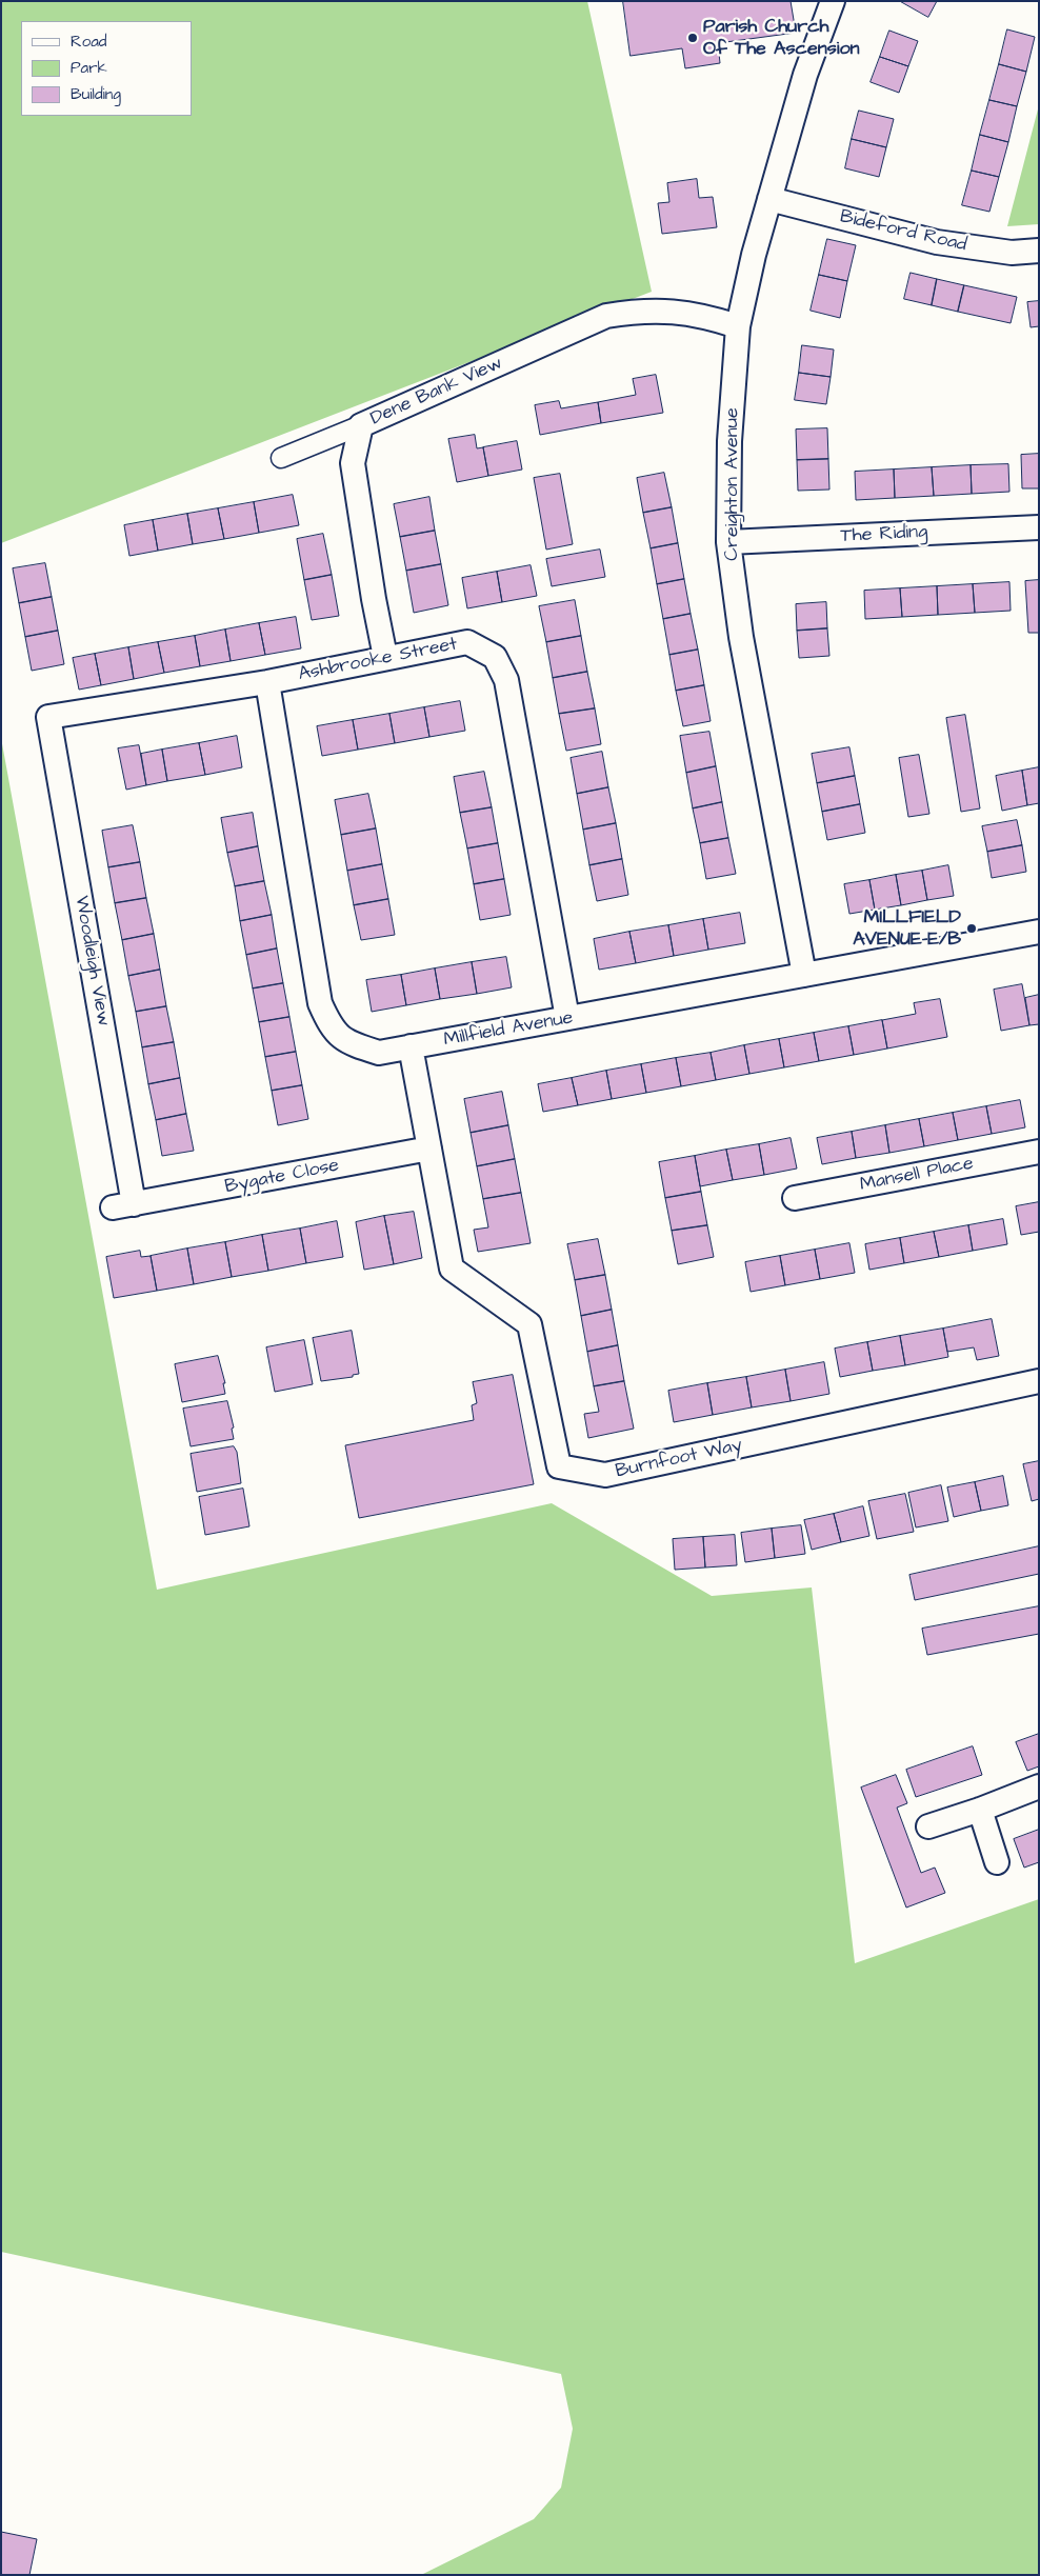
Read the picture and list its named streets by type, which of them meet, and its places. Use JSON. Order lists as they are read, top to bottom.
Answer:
{
  "streets": {
    "street": [
      "Bideford Road",
      "Dene Bank View",
      "Creighton Avenue",
      "The Riding",
      "Ashbrooke Street",
      "Woodleigh View",
      "Millfield Avenue",
      "Mansell Place",
      "Bygate Close",
      "Burnfoot Way"
    ]
  },
  "crossings": [
    ["Bideford Road", "Creighton Avenue"],
    ["Dene Bank View", "Creighton Avenue"],
    ["Dene Bank View", "Ashbrooke Street"],
    ["Creighton Avenue", "The Riding"],
    ["Creighton Avenue", "Millfield Avenue"],
    ["Ashbrooke Street", "Woodleigh View"],
    ["Ashbrooke Street", "Millfield Avenue"],
    ["Woodleigh View", "Bygate Close"],
    ["Millfield Avenue", "Burnfoot Way"],
    ["Bygate Close", "Burnfoot Way"]
  ],
  "places": ["Parish Church Of The Ascension", "MILLFIELD AVENUE-E/B"],
  "legend": ["Road", "Park", "Building"]
}
